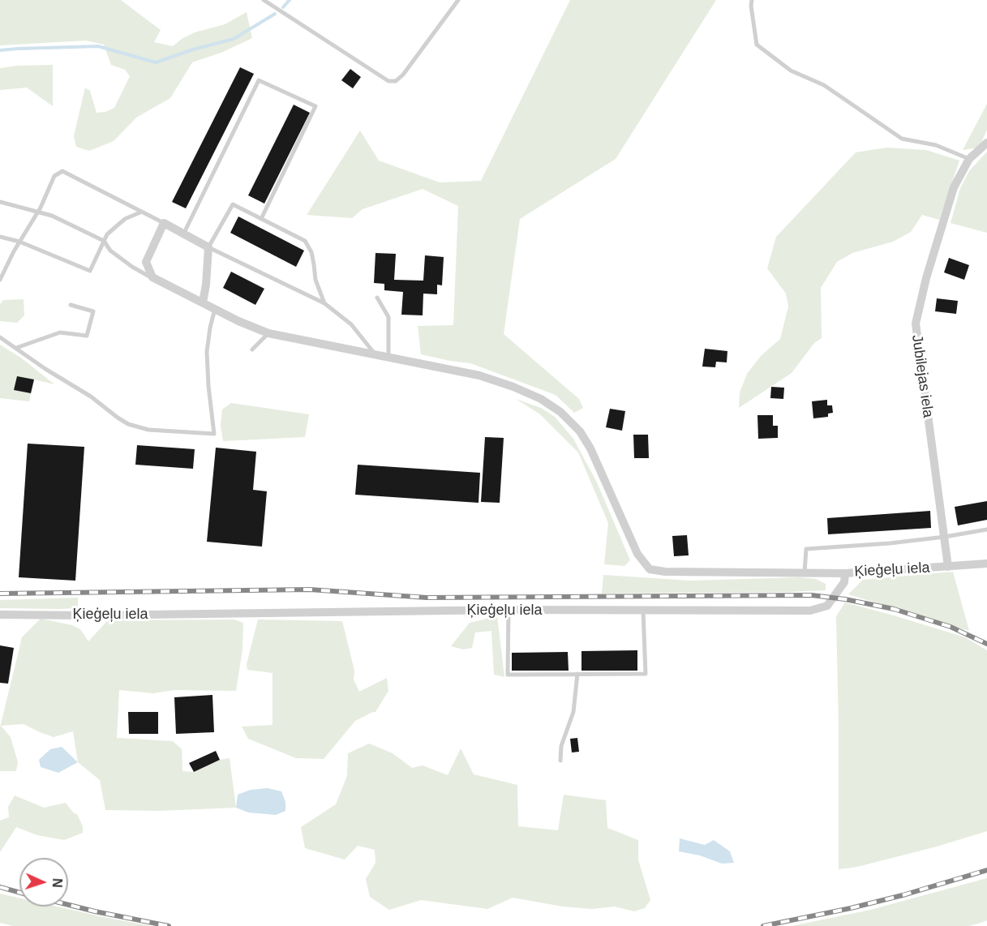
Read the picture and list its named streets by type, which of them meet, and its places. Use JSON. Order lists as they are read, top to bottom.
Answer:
{
  "streets": {
    "street": ["Jubilejas iela", "Ķieģeļu iela"]
  },
  "crossings": [
    ["Jubilejas iela", "Ķieģeļu iela"]
  ],
  "north": "right"
}
